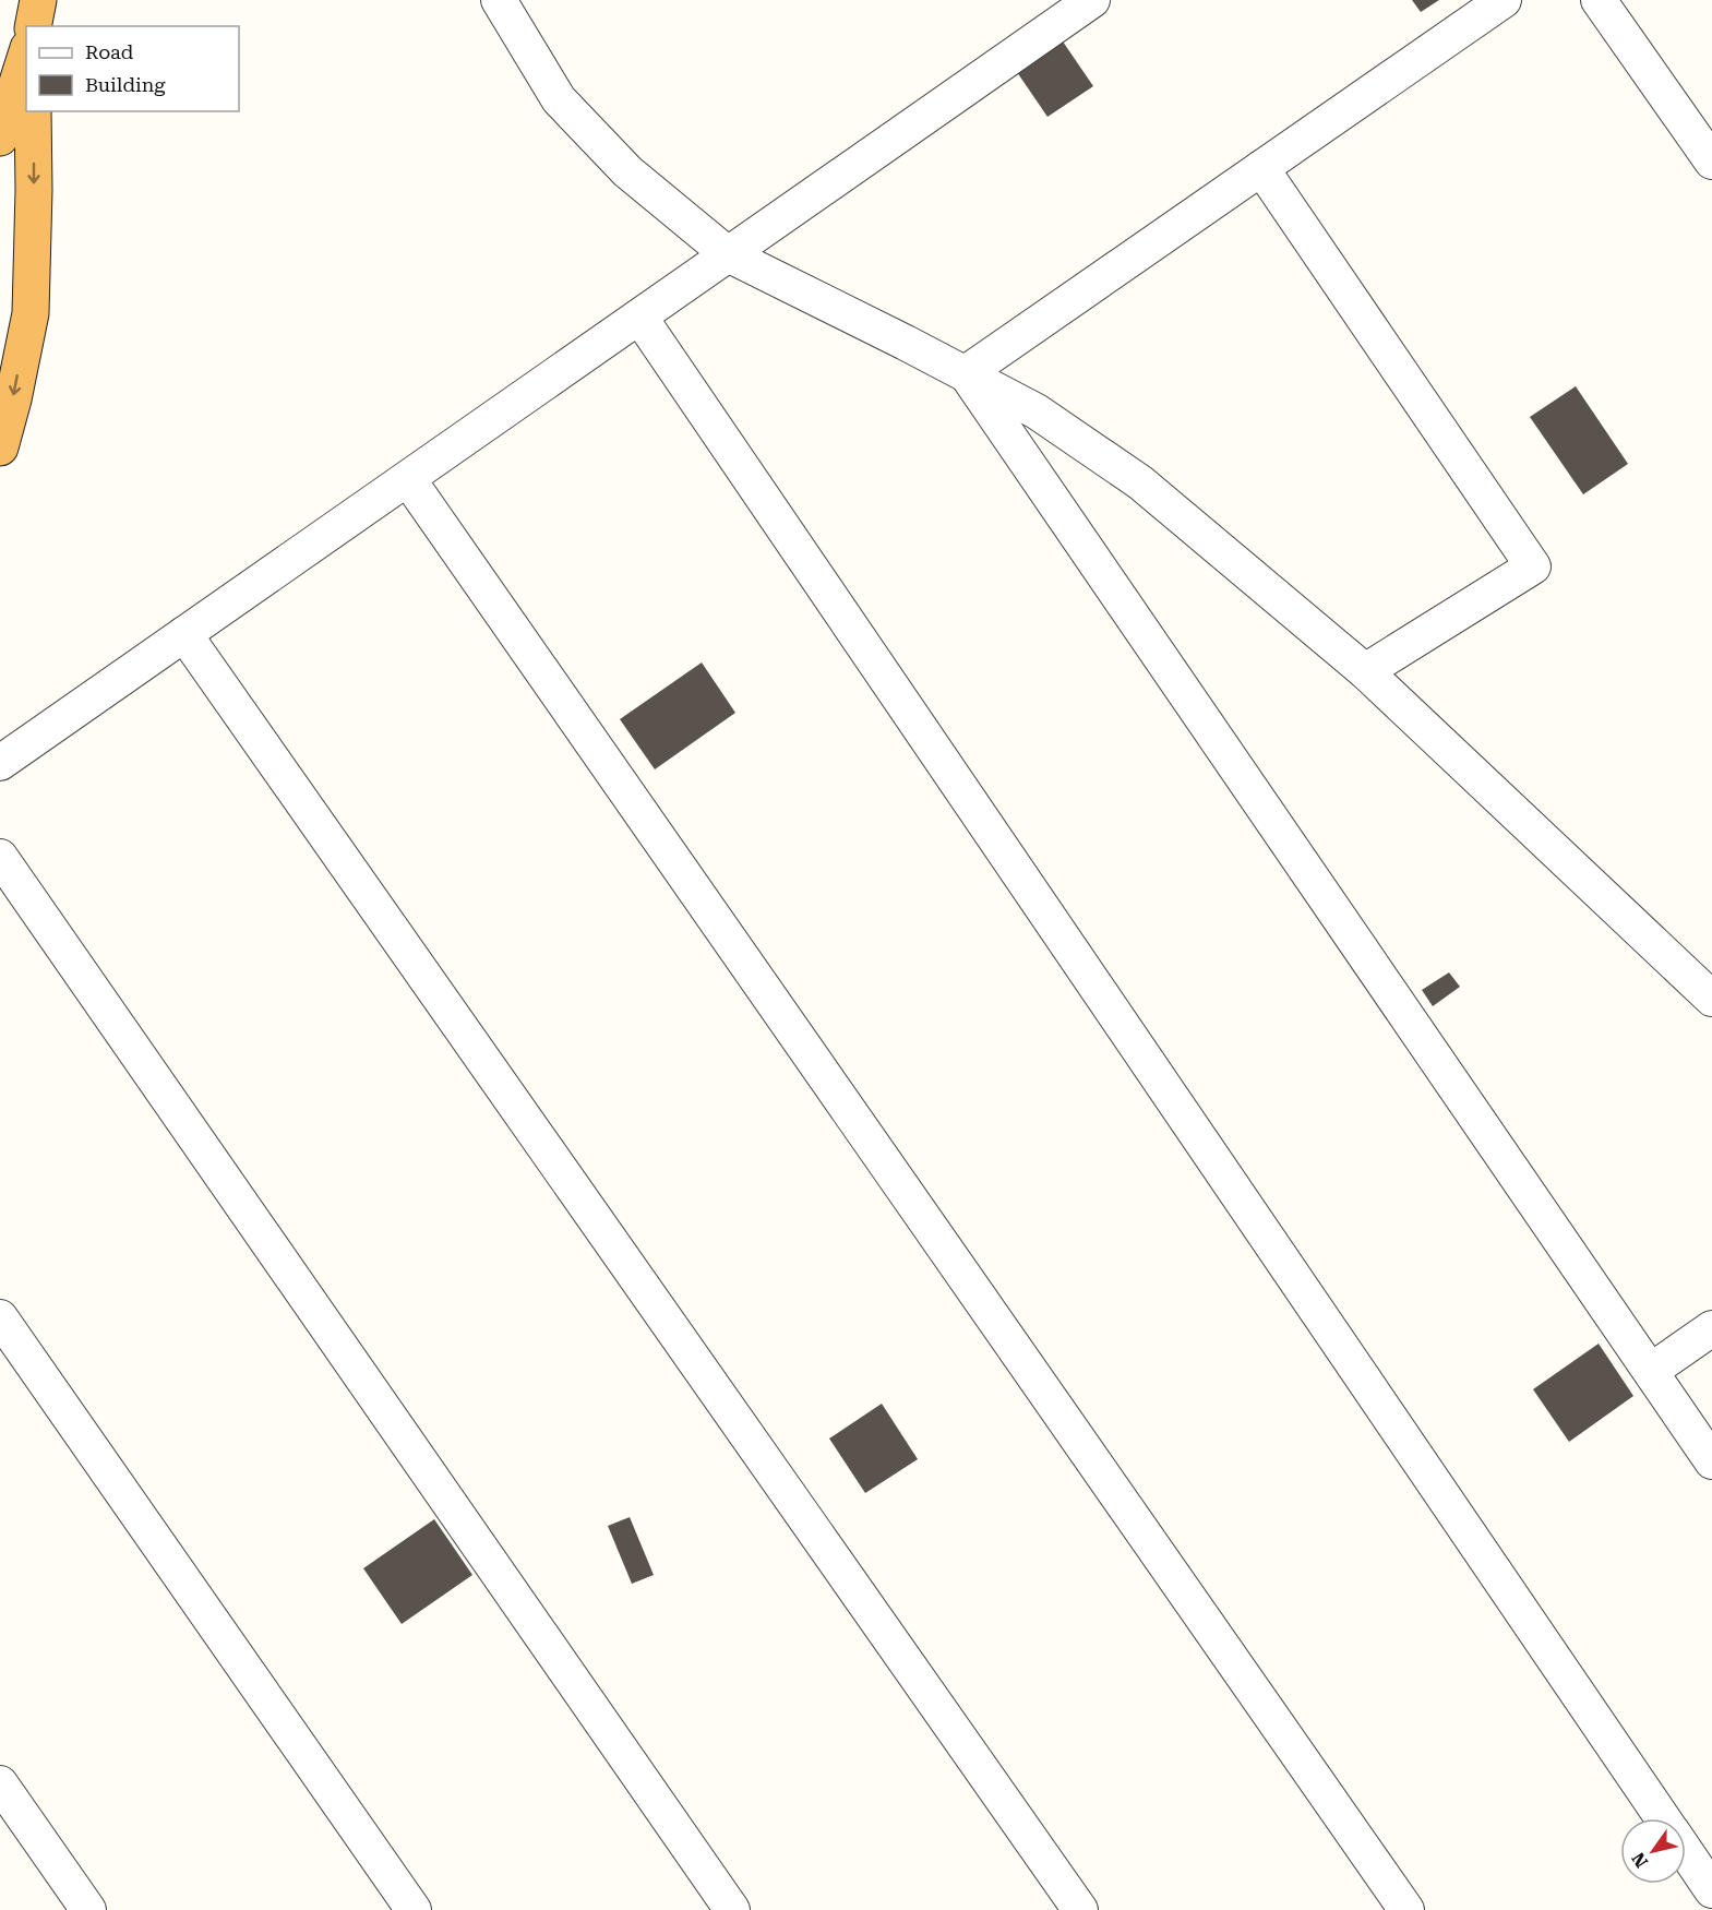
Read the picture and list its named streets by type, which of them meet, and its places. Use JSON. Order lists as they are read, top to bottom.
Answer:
{
  "legend": ["Road", "Building"],
  "north": "bottom left"
}
